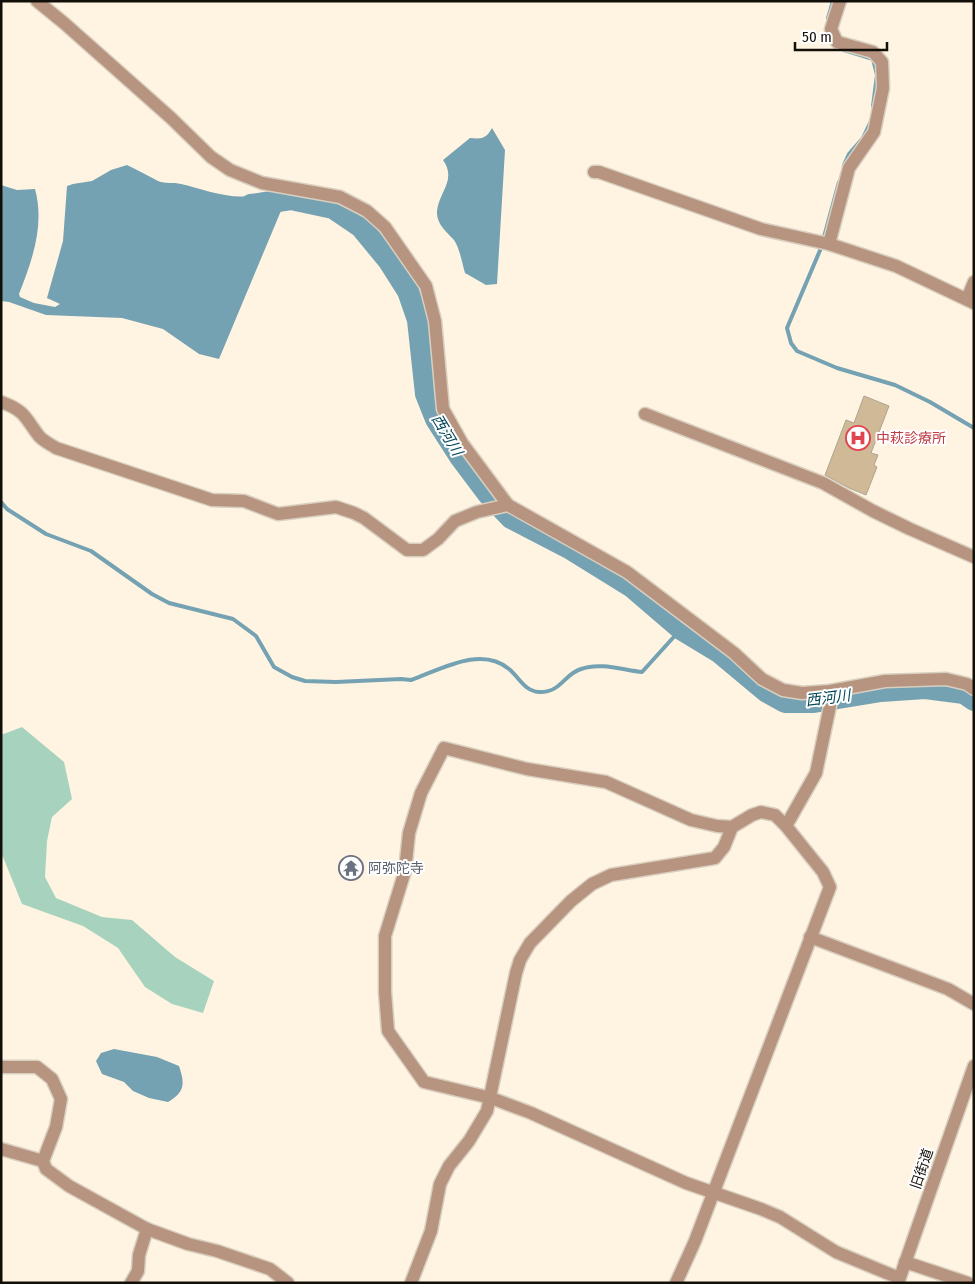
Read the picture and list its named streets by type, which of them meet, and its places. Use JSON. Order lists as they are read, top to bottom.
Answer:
{
  "streets": {
    "street": ["旧街道"]
  },
  "water": ["西河川"],
  "places": {
    "hospital": ["中萩診療所"],
    "temple": ["阿弥陀寺"]
  },
  "scale_bar": "50 m"
}
